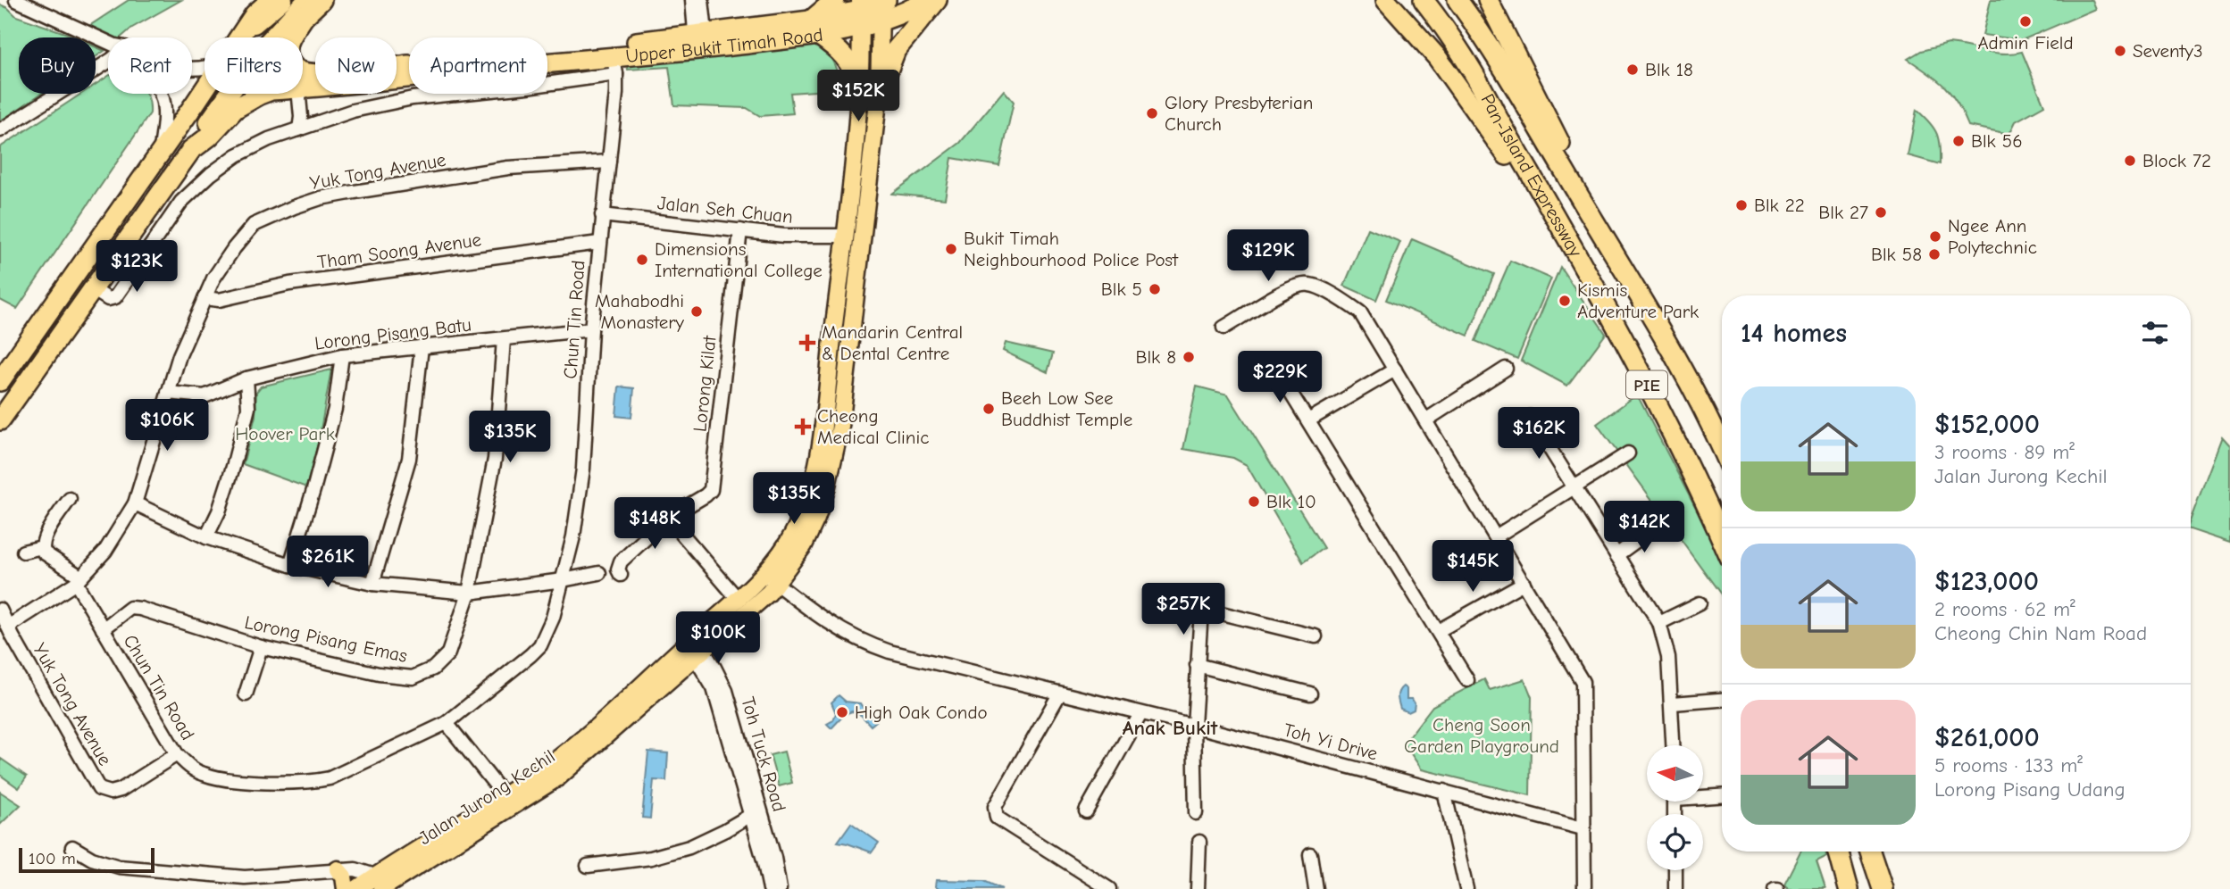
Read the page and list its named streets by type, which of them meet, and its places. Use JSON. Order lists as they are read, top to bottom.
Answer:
{
  "streets": {
    "highway": ["Upper Bukit Timah Road", "Pan-Island Expressway", "PIE"],
    "main road": ["Jalan Jurong Kechil"],
    "street": [
      "Yuk Tong Avenue",
      "Jalan Seh Chuan",
      "Tham Soong Avenue",
      "Chun Tin Road",
      "Lorong Pisang Batu",
      "Lorong Kilat",
      "Lorong Pisang Emas",
      "Toh Yi Drive",
      "Toh Tuck Road"
    ]
  },
  "crossings": [
    ["Upper Bukit Timah Road", "Chun Tin Road"],
    ["Upper Bukit Timah Road", "Jalan Jurong Kechil"],
    ["Yuk Tong Avenue", "Tham Soong Avenue"],
    ["Yuk Tong Avenue", "Chun Tin Road"],
    ["Yuk Tong Avenue", "Lorong Pisang Batu"],
    ["Jalan Seh Chuan", "Chun Tin Road"],
    ["Jalan Seh Chuan", "Lorong Kilat"],
    ["Jalan Seh Chuan", "Jalan Jurong Kechil"],
    ["Tham Soong Avenue", "Chun Tin Road"],
    ["Chun Tin Road", "Lorong Pisang Batu"],
    ["Chun Tin Road", "Lorong Pisang Emas"],
    ["Lorong Pisang Batu", "Lorong Pisang Emas"],
    ["Toh Yi Drive", "Jalan Jurong Kechil"],
    ["Toh Tuck Road", "Jalan Jurong Kechil"]
  ],
  "districts": ["Anak Bukit"],
  "parks": ["Hoover Park", "Cheng Soon Garden Playground"],
  "places": {
    "other": [
      "Admin Field",
      "Seventy3",
      "Blk 18",
      "Glory Presbyterian Church",
      "Blk 56",
      "Block 72",
      "Blk 22",
      "Blk 27",
      "Ngee Ann Polytechnic",
      "Bukit Timah Neighbourhood Police Post",
      "Blk 58",
      "Dimensions International College",
      "Blk 5",
      "Kismis Adventure Park",
      "Mahabodhi Monastery",
      "Blk 8",
      "Beeh Low See Buddhist Temple",
      "Blk 10",
      "High Oak Condo"
    ],
    "health": ["Mandarin Central & Dental Centre", "Cheong Medical Clinic"]
  },
  "scale_bar": "100 m",
  "north": "left",
  "page": {
    "chip": [
      "Buy",
      "Rent",
      "Filters",
      "New",
      "Apartment"
    ],
    "price": [
      "$152K",
      "$129K",
      "$123K",
      "$229K",
      "$106K",
      "$162K",
      "$135K",
      "$135K",
      "$148K",
      "$142K",
      "$261K",
      "$145K",
      "$257K",
      "$100K"
    ],
    "heading": "14 homes",
    "list": [
      {
        "name": "$152,000",
        "note": "3 rooms · 89 m² · Jalan Jurong Kechil"
      },
      {
        "name": "$123,000",
        "note": "2 rooms · 62 m² · Cheong Chin Nam Road"
      },
      {
        "name": "$261,000",
        "note": "5 rooms · 133 m² · Lorong Pisang Udang"
      }
    ],
    "scale": "100 m"
  }
}
